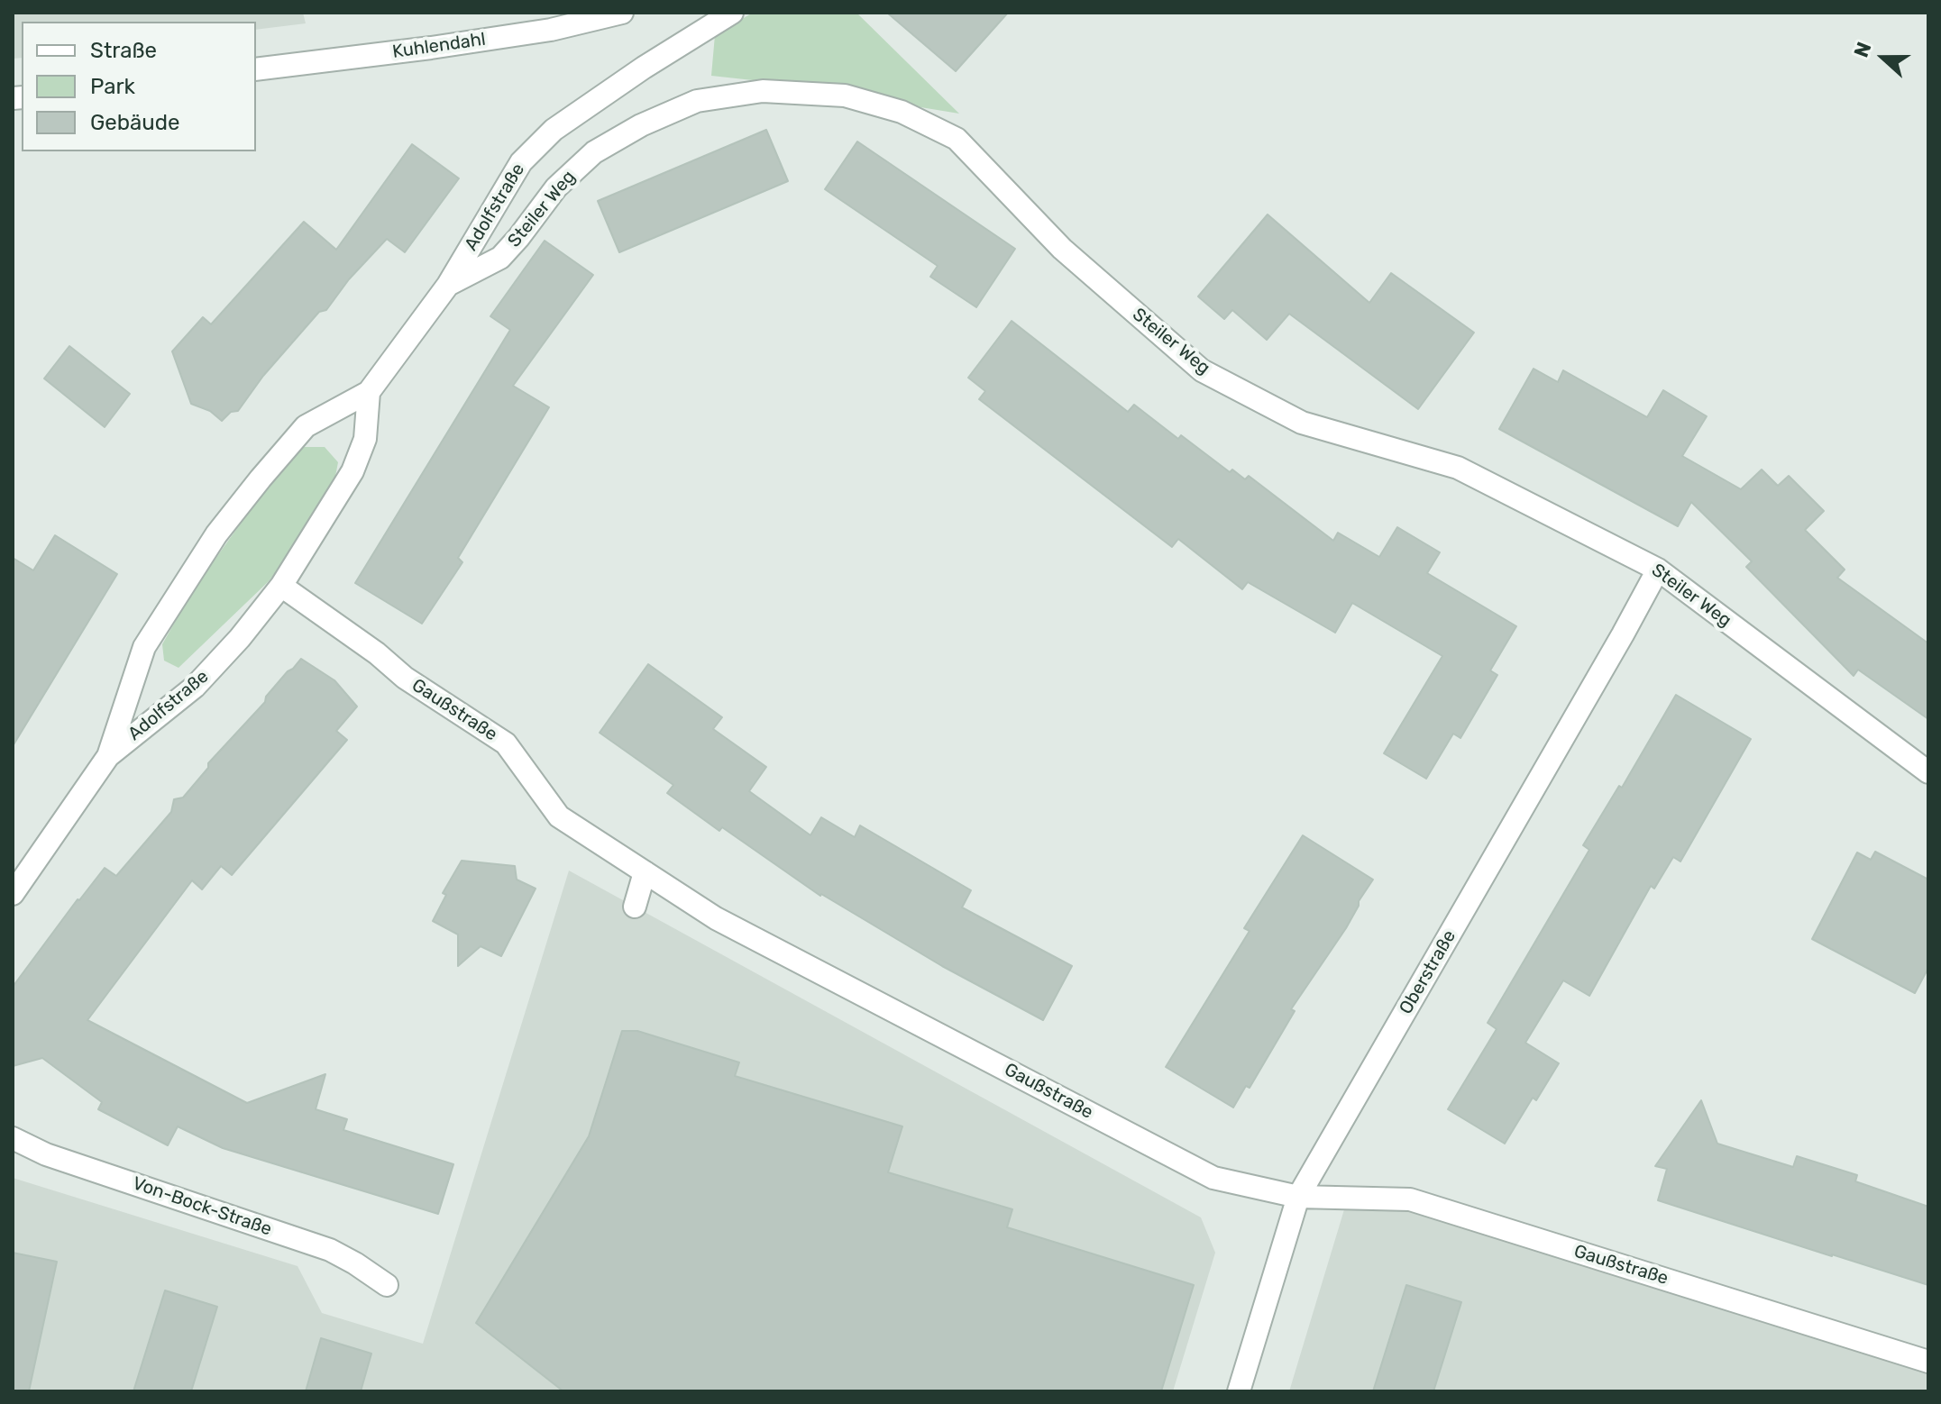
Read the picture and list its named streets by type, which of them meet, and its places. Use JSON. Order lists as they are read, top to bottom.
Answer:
{
  "streets": {
    "street": [
      "Kuhlendahl",
      "Adolfstraße",
      "Steiler Weg",
      "Gaußstraße",
      "Oberstraße",
      "Von-Bock-Straße"
    ]
  },
  "crossings": [
    ["Adolfstraße", "Steiler Weg"],
    ["Adolfstraße", "Gaußstraße"],
    ["Steiler Weg", "Oberstraße"],
    ["Gaußstraße", "Oberstraße"]
  ],
  "legend": ["Straße", "Park", "Gebäude"],
  "north": "left"
}
